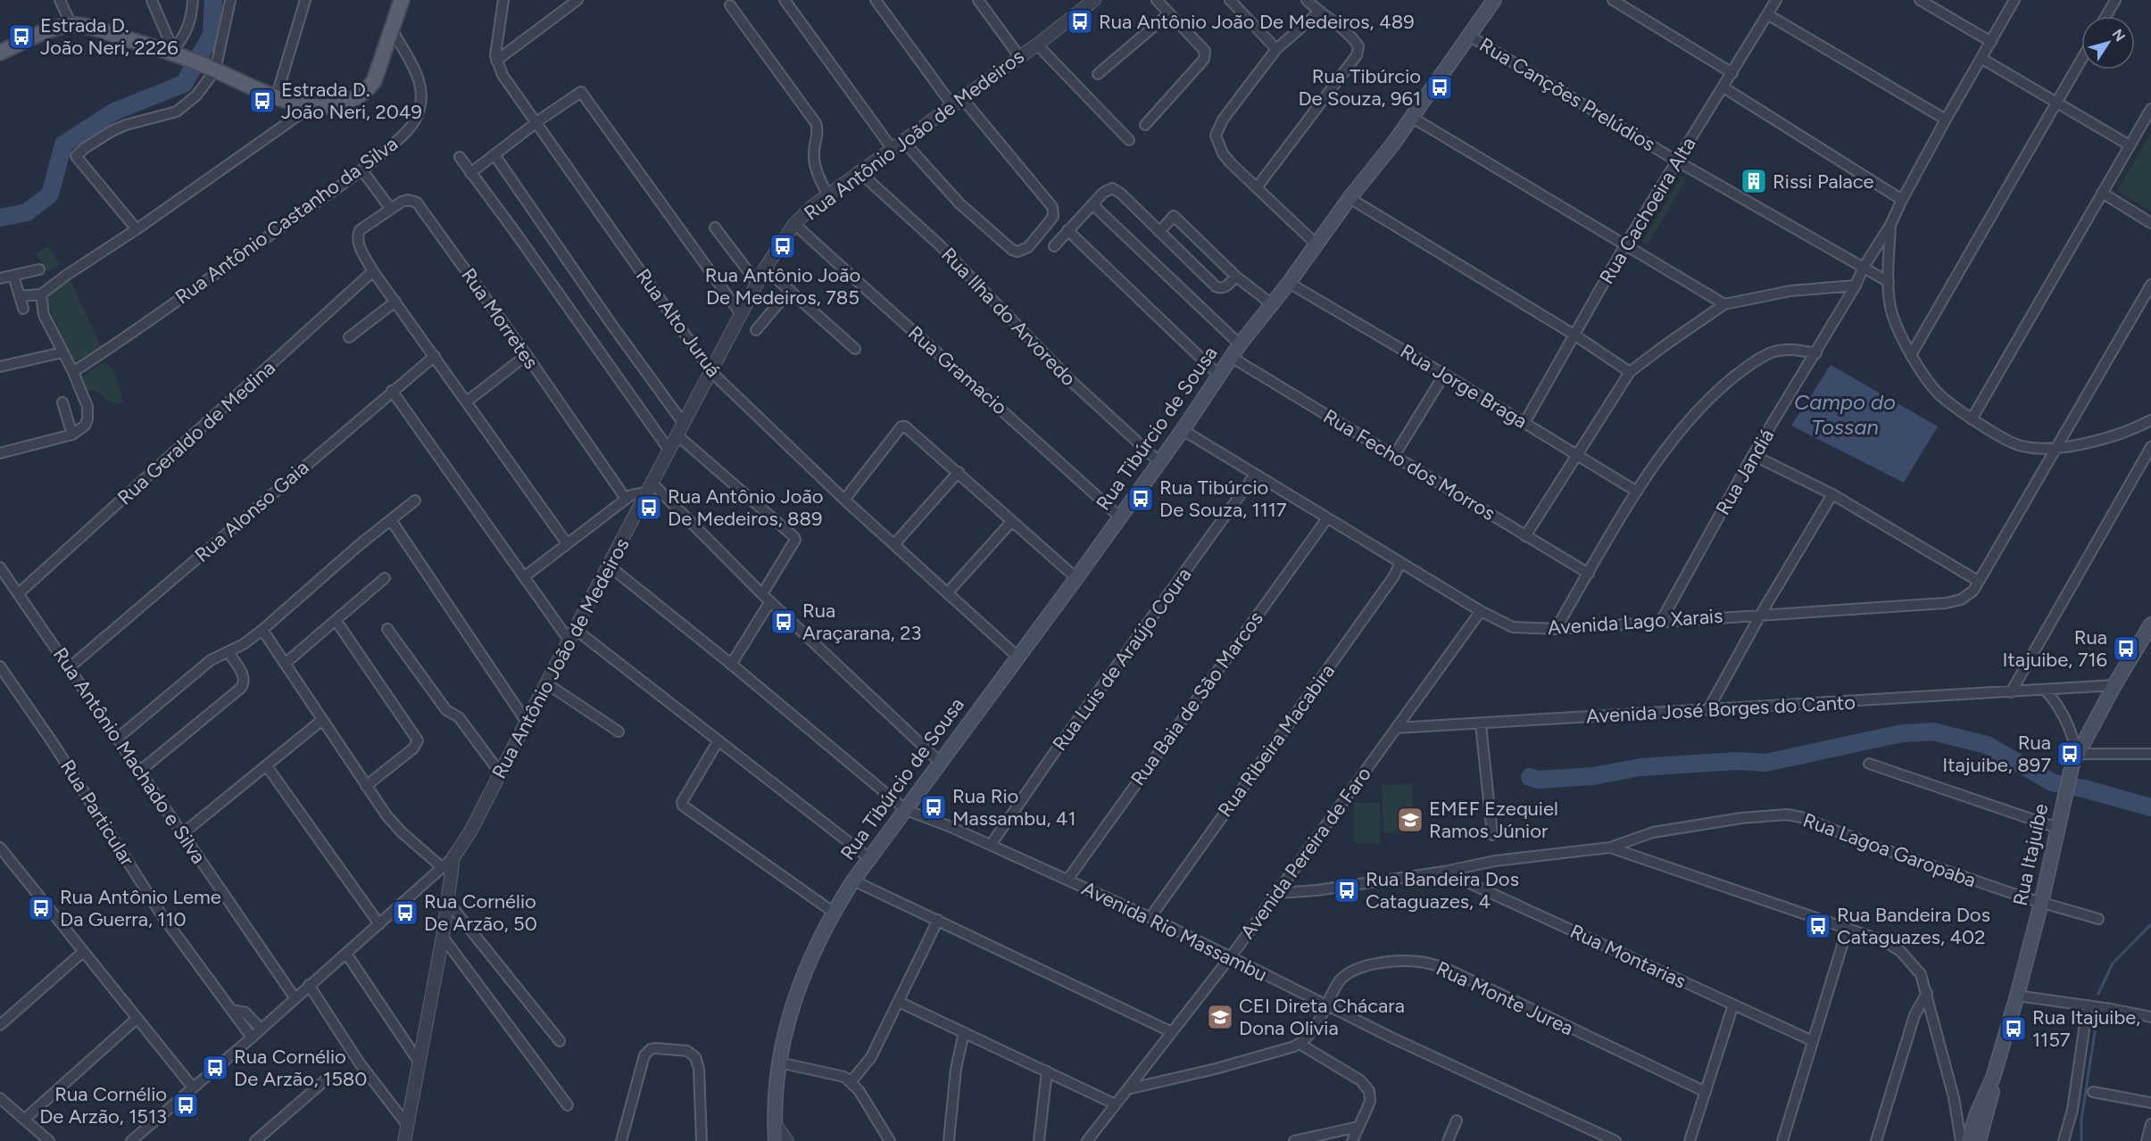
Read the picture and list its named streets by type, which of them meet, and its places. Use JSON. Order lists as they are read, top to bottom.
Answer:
{
  "streets": {
    "main road": ["Rua Tibúrcio de Sousa", "Rua Itajuíbe"],
    "street": [
      "Rua Canções Prelúdios",
      "Rua Antônio João de Medeiros",
      "Rua Cachoeira Alta",
      "Rua Antônio Castanho da Silva",
      "Rua Ilha do Arvoredo",
      "Rua Morretes",
      "Rua Alto Juruá",
      "Rua Gramacio",
      "Rua Jorge Braga",
      "Rua Geraldo de Medina",
      "Rua Fecho dos Morros",
      "Rua Jandiá",
      "Rua Alonso Gaia",
      "Avenida Lago Xarais",
      "Rua Luis de Araújo Coura",
      "Rua Baia de São Marcos",
      "Avenida José Borges do Canto",
      "Rua Ribeira Macabira",
      "Rua Antônio Machado e Silva",
      "Rua Particular",
      "Rua Lagoa Garopaba",
      "Avenida Pereira de Faro",
      "Avenida Rio Massambu",
      "Rua Montarias",
      "Rua Monte Jurea"
    ]
  },
  "crossings": [
    ["Rua Canções Prelúdios", "Rua Cachoeira Alta"],
    ["Rua Canções Prelúdios", "Rua Tibúrcio de Sousa"],
    ["Rua Canções Prelúdios", "Rua Jandiá"],
    ["Rua Antônio João de Medeiros", "Rua Ilha do Arvoredo"],
    ["Rua Antônio João de Medeiros", "Rua Alto Juruá"],
    ["Rua Antônio João de Medeiros", "Rua Gramacio"],
    ["Rua Antônio João de Medeiros", "Avenida Rio Massambu"],
    ["Rua Cachoeira Alta", "Rua Jorge Braga"],
    ["Rua Ilha do Arvoredo", "Rua Tibúrcio de Sousa"],
    ["Rua Morretes", "Rua Geraldo de Medina"],
    ["Rua Alto Juruá", "Rua Tibúrcio de Sousa"],
    ["Rua Gramacio", "Rua Tibúrcio de Sousa"],
    ["Rua Jorge Braga", "Rua Tibúrcio de Sousa"],
    ["Rua Tibúrcio de Sousa", "Rua Fecho dos Morros"],
    ["Rua Tibúrcio de Sousa", "Avenida Lago Xarais"],
    ["Rua Tibúrcio de Sousa", "Avenida Rio Massambu"],
    ["Rua Geraldo de Medina", "Rua Antônio Machado e Silva"],
    ["Rua Jandiá", "Avenida Lago Xarais"],
    ["Rua Alonso Gaia", "Rua Antônio Machado e Silva"],
    ["Avenida Lago Xarais", "Rua Luis de Araújo Coura"],
    ["Avenida Lago Xarais", "Rua Baia de São Marcos"],
    ["Avenida Lago Xarais", "Rua Ribeira Macabira"],
    ["Avenida Lago Xarais", "Avenida Pereira de Faro"],
    ["Rua Luis de Araújo Coura", "Avenida Rio Massambu"],
    ["Rua Baia de São Marcos", "Avenida Rio Massambu"],
    ["Avenida José Borges do Canto", "Avenida Pereira de Faro"],
    ["Avenida José Borges do Canto", "Rua Itajuíbe"],
    ["Rua Ribeira Macabira", "Avenida Rio Massambu"],
    ["Rua Lagoa Garopaba", "Rua Itajuíbe"],
    ["Avenida Pereira de Faro", "Avenida Rio Massambu"],
    ["Avenida Rio Massambu", "Rua Monte Jurea"]
  ],
  "water": ["Campo do Tossan"],
  "places": {
    "bus stop": [
      "Rua Antônio João De Medeiros, 489",
      "Estrada D. João Neri, 2226",
      "Rua Tibúrcio De Souza, 961",
      "Estrada D. João Neri, 2049",
      "Rua Antônio João De Medeiros, 785",
      "Rua Tibúrcio De Souza, 1117",
      "Rua Antônio João De Medeiros, 889",
      "Rua Araçarana, 23",
      "Rua Itajuibe, 716",
      "Rua Itajuibe, 897",
      "Rua Rio Massambu, 41",
      "Rua Bandeira Dos Cataguazes, 4",
      "Rua Antônio Leme Da Guerra, 110",
      "Rua Cornélio De Arzão, 50",
      "Rua Bandeira Dos Cataguazes, 402",
      "Rua Itajuibe, 1157",
      "Rua Cornélio De Arzão, 1580",
      "Rua Cornélio De Arzão, 1513"
    ],
    "building": ["Rissi Palace"],
    "school or university": ["EMEF Ezequiel Ramos Júnior", "CEI Direta Chácara Dona Olivia"]
  },
  "north": "top right"
}
